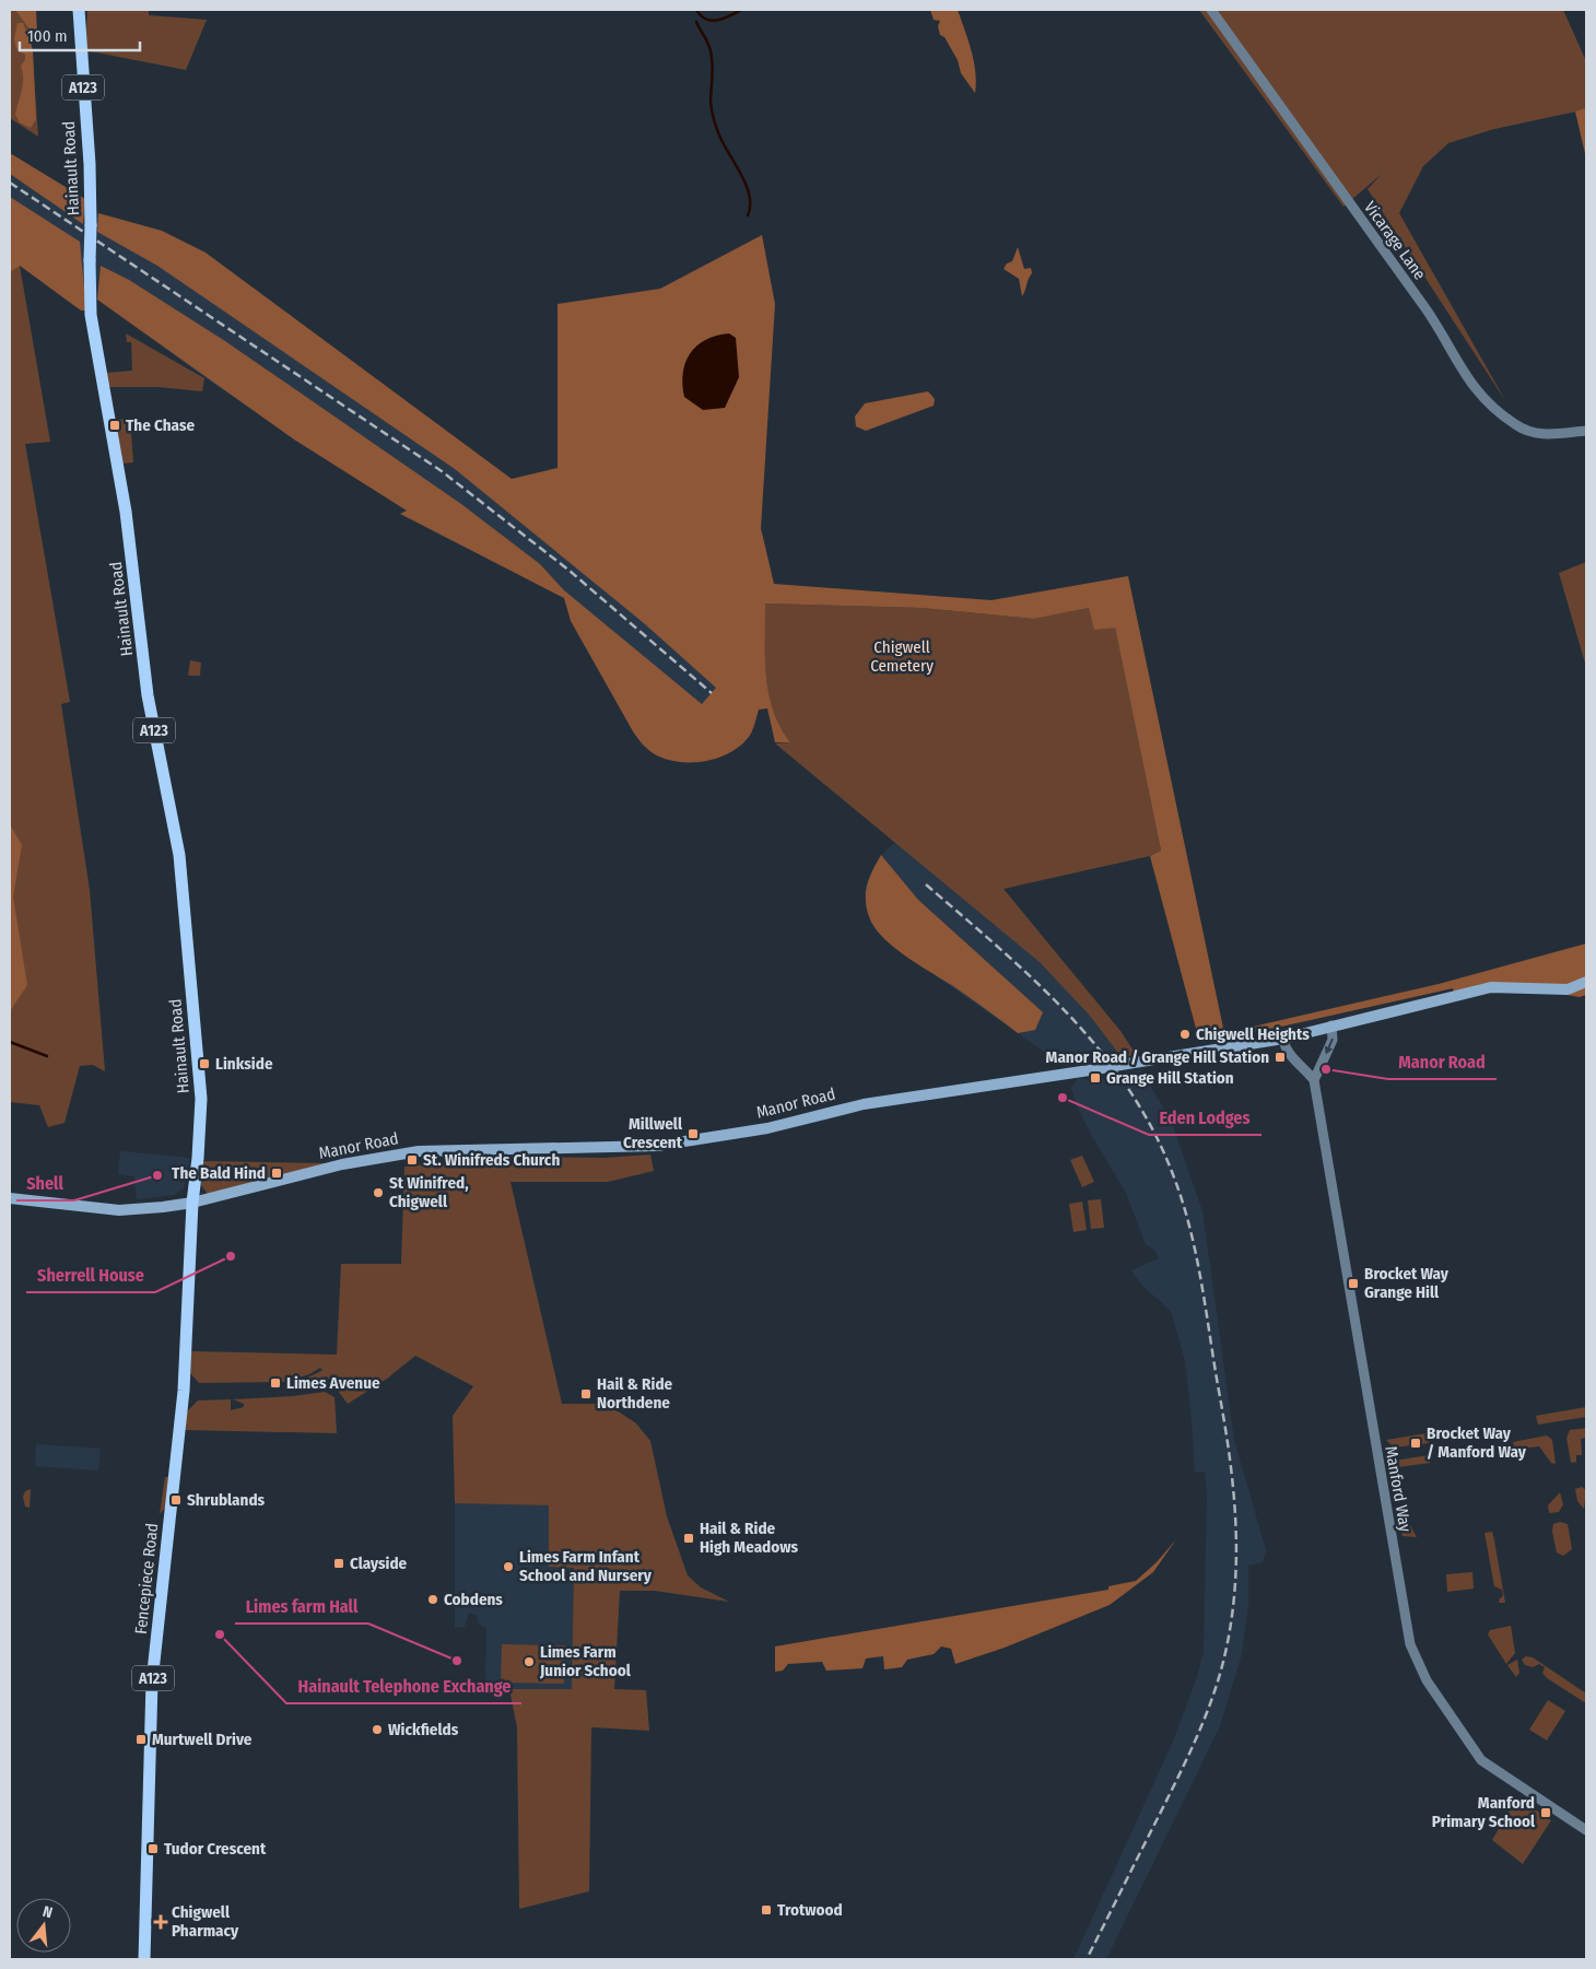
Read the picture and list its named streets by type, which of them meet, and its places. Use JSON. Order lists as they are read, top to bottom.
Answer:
{
  "streets": {
    "main road": [
      "A123",
      "Hainault Road",
      "Manor Road",
      "Fencepiece Road"
    ],
    "street": ["Vicarage Lane", "Manford Way"]
  },
  "crossings": [
    ["Hainault Road", "Manor Road"],
    ["Hainault Road", "Fencepiece Road"],
    ["Manor Road", "Fencepiece Road"]
  ],
  "parks": ["Chigwell Cemetery"],
  "places": {
    "transit": [
      "The Chase",
      "Manor Road / Grange Hill Station",
      "Linkside",
      "Grange Hill Station",
      "Millwell Crescent",
      "St. Winifreds Church",
      "The Bald Hind",
      "Brocket Way Grange Hill",
      "Limes Avenue",
      "Hail & Ride Northdene",
      "Brocket Way / Manford Way",
      "Shrublands",
      "Hail & Ride High Meadows",
      "Clayside",
      "Murtwell Drive",
      "Manford Primary School",
      "Tudor Crescent",
      "Trotwood"
    ],
    "other": [
      "Chigwell Heights",
      "Manor Road",
      "Eden Lodges",
      "Shell",
      "St Winifred, Chigwell",
      "Sherrell House",
      "Limes Farm Infant School and Nursery",
      "Cobdens",
      "Hainault Telephone Exchange",
      "Limes farm Hall",
      "Limes Farm Junior School",
      "Wickfields"
    ],
    "health": ["Chigwell Pharmacy"]
  },
  "scale_bar": "100 m",
  "north": "top"
}
